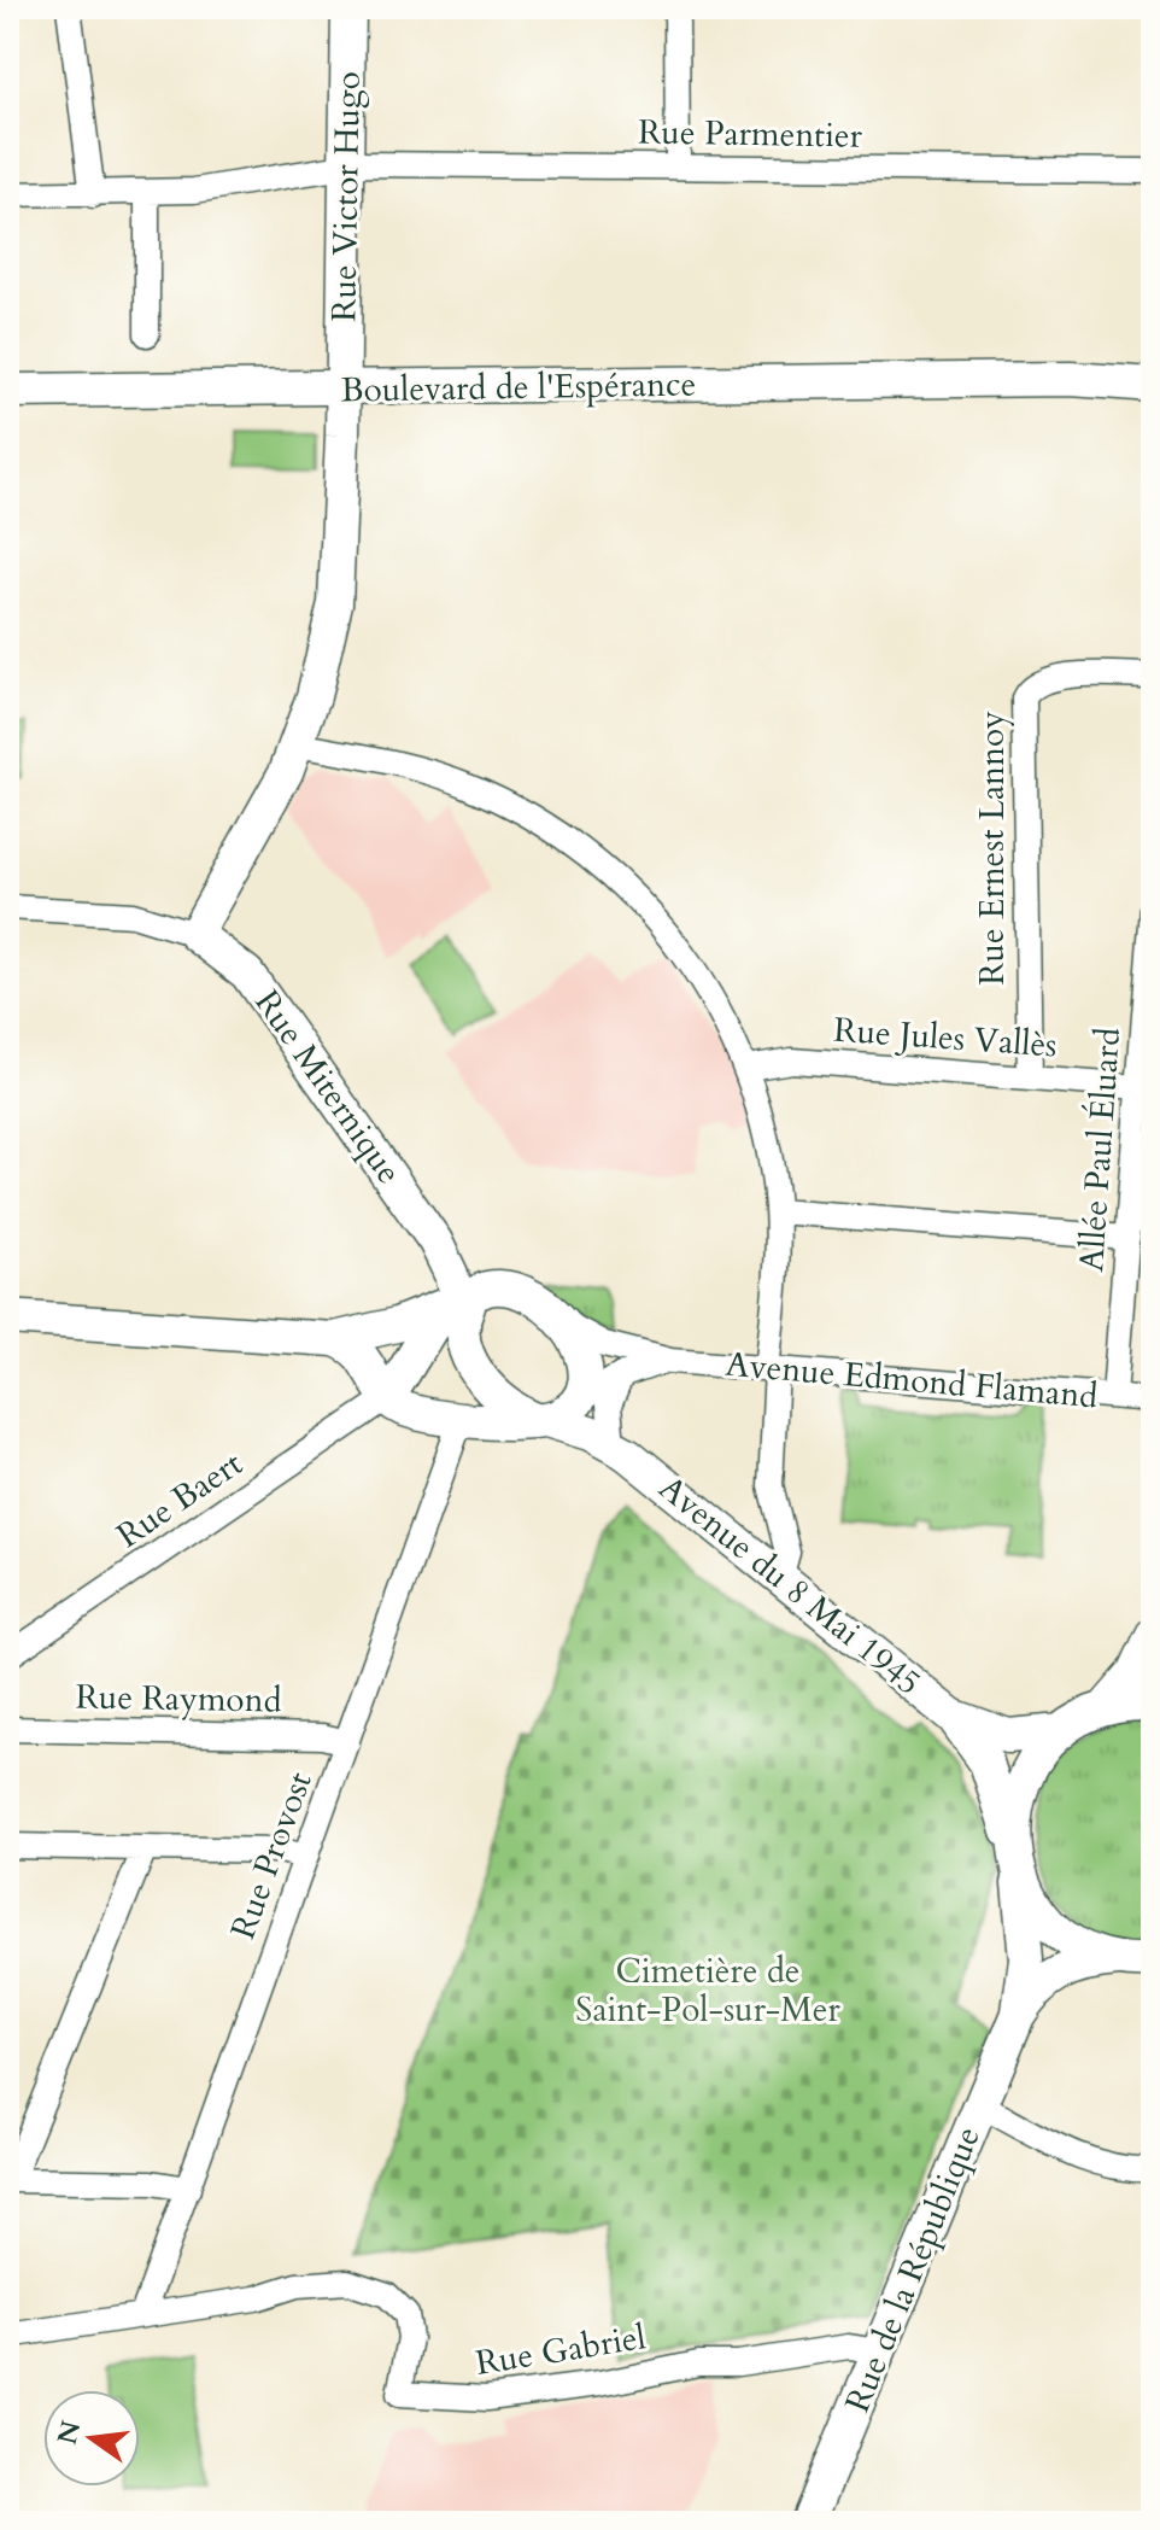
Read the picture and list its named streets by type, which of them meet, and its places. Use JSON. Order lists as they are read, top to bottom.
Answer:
{
  "streets": {
    "street": [
      "Rue Parmentier",
      "Rue Victor Hugo",
      "Boulevard de l'Espérance",
      "Rue Ernest Lannoy",
      "Rue Jules Vallès",
      "Rue Miternique",
      "Allée Paul Éluard",
      "Avenue Edmond Flamand",
      "Rue Baert",
      "Avenue du 8 Mai 1945",
      "Rue Raymond",
      "Rue Provost",
      "Rue de la République",
      "Rue Gabriel"
    ]
  },
  "crossings": [
    ["Rue Parmentier", "Rue Victor Hugo"],
    ["Rue Victor Hugo", "Boulevard de l'Espérance"],
    ["Rue Victor Hugo", "Rue Miternique"],
    ["Rue Ernest Lannoy", "Rue Jules Vallès"],
    ["Rue Jules Vallès", "Allée Paul Éluard"],
    ["Allée Paul Éluard", "Avenue Edmond Flamand"],
    ["Avenue du 8 Mai 1945", "Rue de la République"],
    ["Rue Raymond", "Rue Provost"],
    ["Rue Provost", "Rue Gabriel"],
    ["Rue de la République", "Rue Gabriel"]
  ],
  "parks": ["Cimetière de Saint-Pol-sur-Mer"],
  "north": "left"
}
